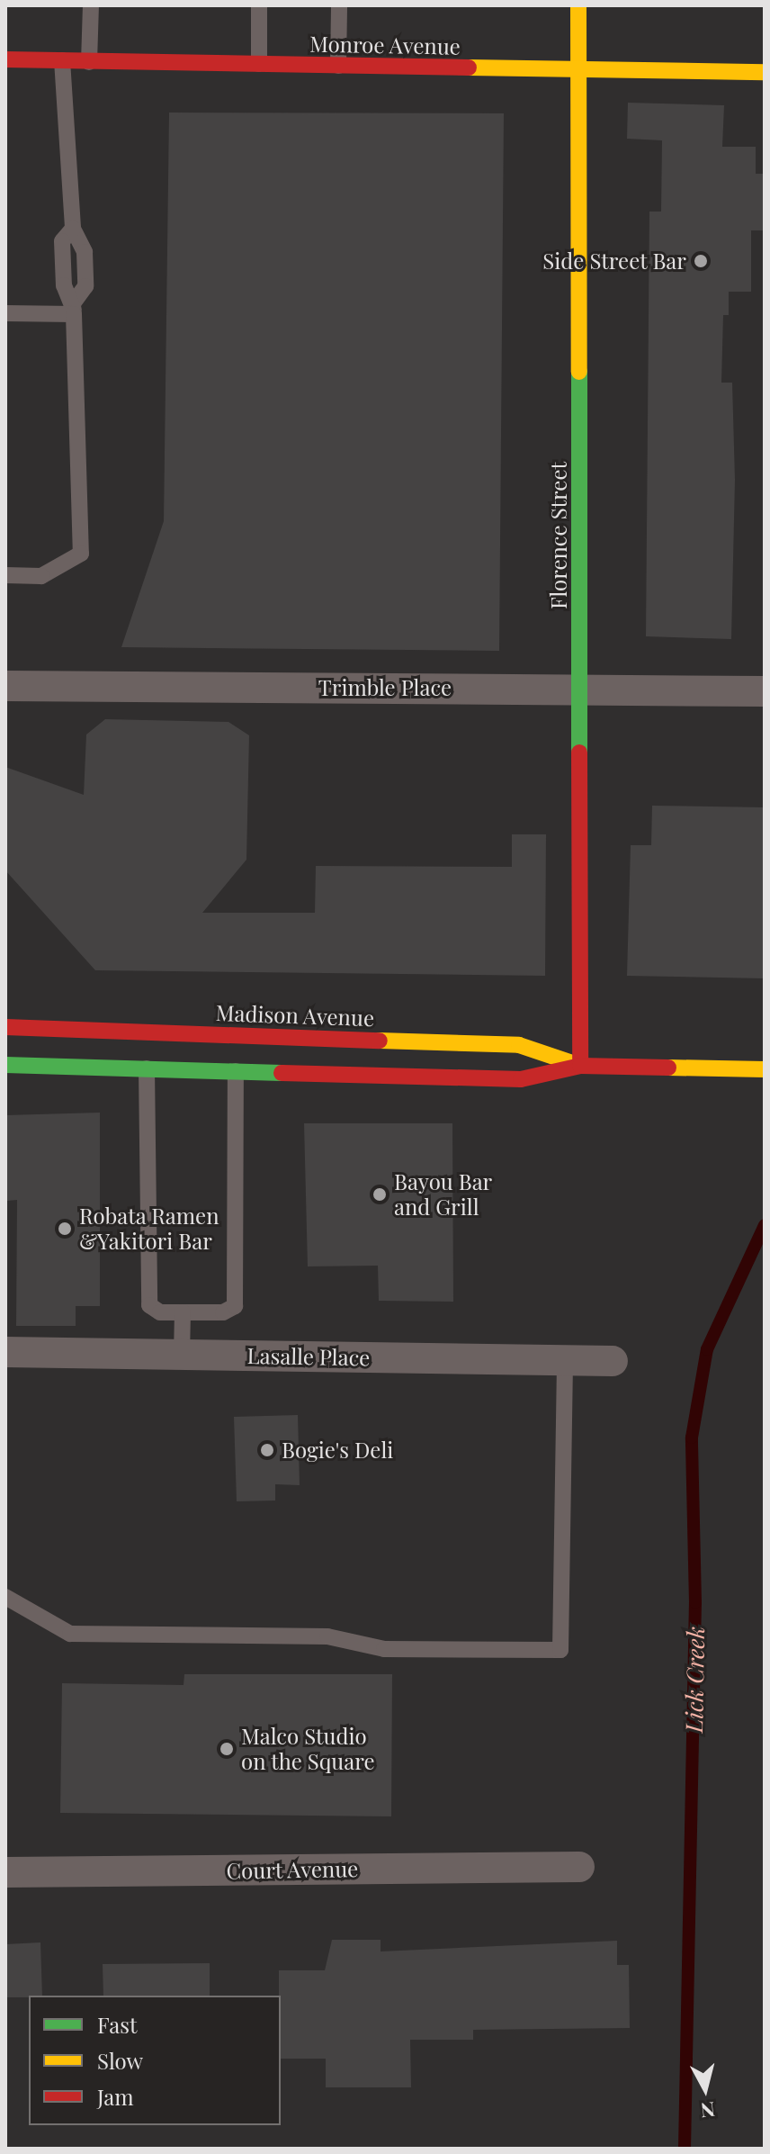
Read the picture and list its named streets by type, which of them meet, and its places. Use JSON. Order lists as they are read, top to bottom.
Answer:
{
  "streets": {
    "street": [
      "Monroe Avenue",
      "Florence Street",
      "Trimble Place",
      "Madison Avenue",
      "Lasalle Place",
      "Court Avenue"
    ]
  },
  "crossings": [
    ["Monroe Avenue", "Florence Street"],
    ["Florence Street", "Trimble Place"],
    ["Florence Street", "Madison Avenue"]
  ],
  "water": ["Lick Creek"],
  "places": [
    "Side Street Bar",
    "Bayou Bar and Grill",
    "Robata Ramen &Yakitori Bar",
    "Bogie's Deli",
    "Malco Studio on the Square"
  ],
  "legend": ["Fast", "Slow", "Jam"],
  "north": "bottom"
}
